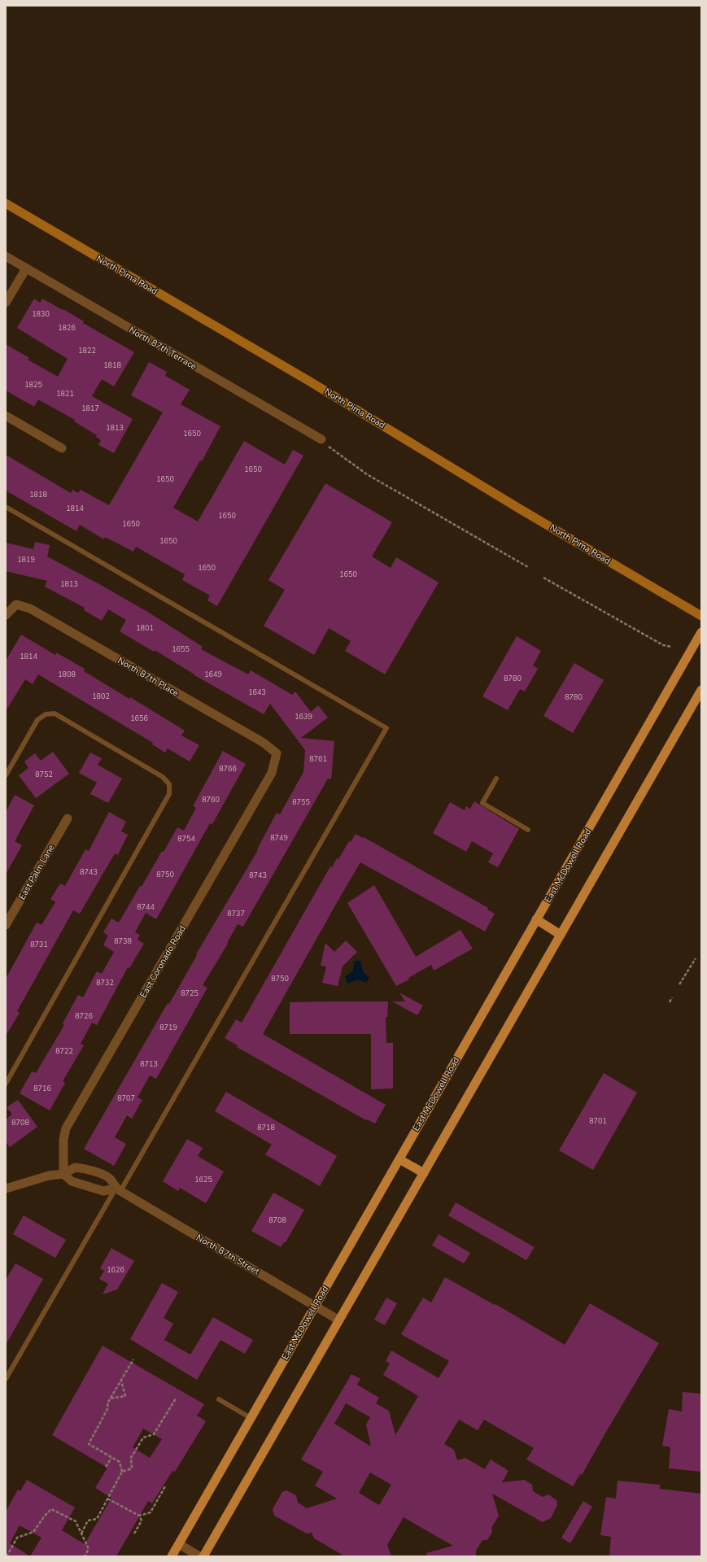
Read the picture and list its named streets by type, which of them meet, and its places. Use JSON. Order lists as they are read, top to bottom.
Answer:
{
  "streets": {
    "main road": ["North Pima Road", "East McDowell Road"],
    "street": [
      "North 87th Terrace",
      "North 87th Place",
      "East Palm Lane",
      "East Coronado Road",
      "North 87th Street"
    ]
  },
  "crossings": [
    ["North 87th Place", "East Coronado Road"],
    ["East McDowell Road", "North 87th Street"],
    ["East Coronado Road", "North 87th Street"]
  ],
  "house_numbers": [
    "1830",
    "1826",
    "1822",
    "1818",
    "1825",
    "1821",
    "1817",
    "1813",
    "1650",
    "1650",
    "1650",
    "1818",
    "1814",
    "1650",
    "1650",
    "1650",
    "1819",
    "1650",
    "1650",
    "1813",
    "1801",
    "1655",
    "1814",
    "1808",
    "1649",
    "8780",
    "1643",
    "1802",
    "8780",
    "1639",
    "1656",
    "8761",
    "8766",
    "8752",
    "8760",
    "8755",
    "8749",
    "8754",
    "8743",
    "8750",
    "8743",
    "8744",
    "8737",
    "8738",
    "8731",
    "8750",
    "8732",
    "8725",
    "8726",
    "8719",
    "8722",
    "8713",
    "8716",
    "8707",
    "8701",
    "8708",
    "8718",
    "1625",
    "8708",
    "1626"
  ]
}
